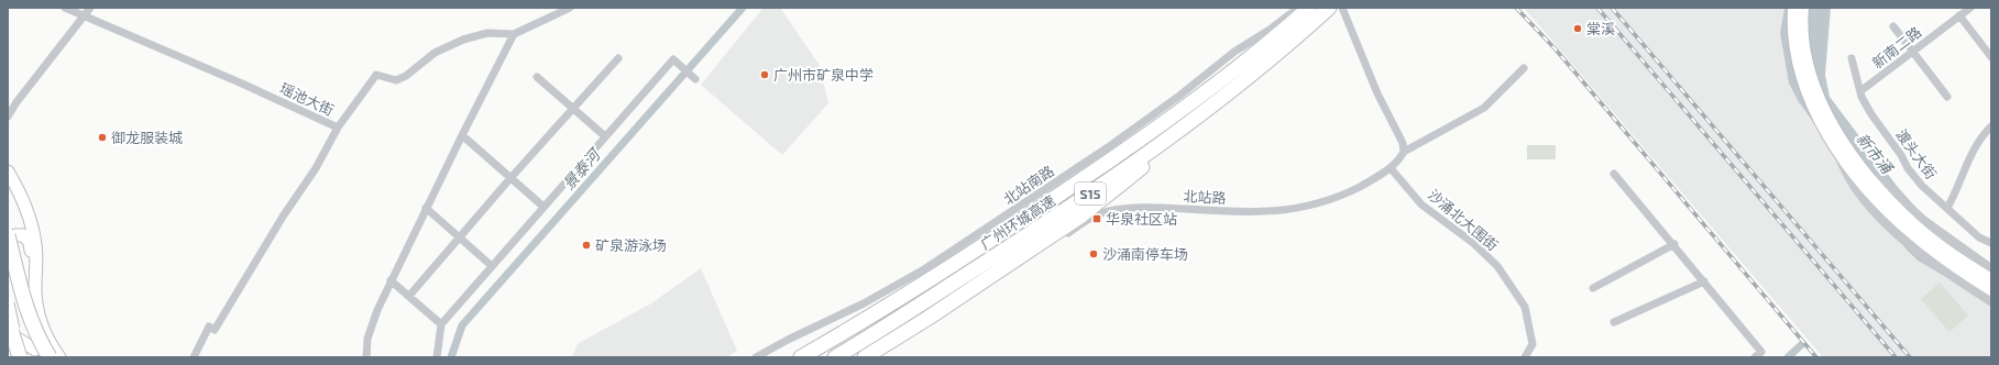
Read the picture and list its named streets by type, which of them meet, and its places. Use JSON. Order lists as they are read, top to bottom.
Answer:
{
  "streets": {
    "highway": ["S15", "广州环城高速"],
    "street": [
      "新南二路",
      "瑶池大街",
      "渡头大街",
      "北站南路",
      "北站路",
      "沙涌北大围街"
    ]
  },
  "crossings": [
    ["新南二路", "渡头大街"],
    ["北站路", "沙涌北大围街"]
  ],
  "water": ["新市涌", "景泰河"],
  "places": {
    "other": [
      "棠溪",
      "广州市矿泉中学",
      "御龙服装城",
      "矿泉游泳场",
      "沙涌南停车场"
    ],
    "transit": ["华泉社区站"]
  }
}
